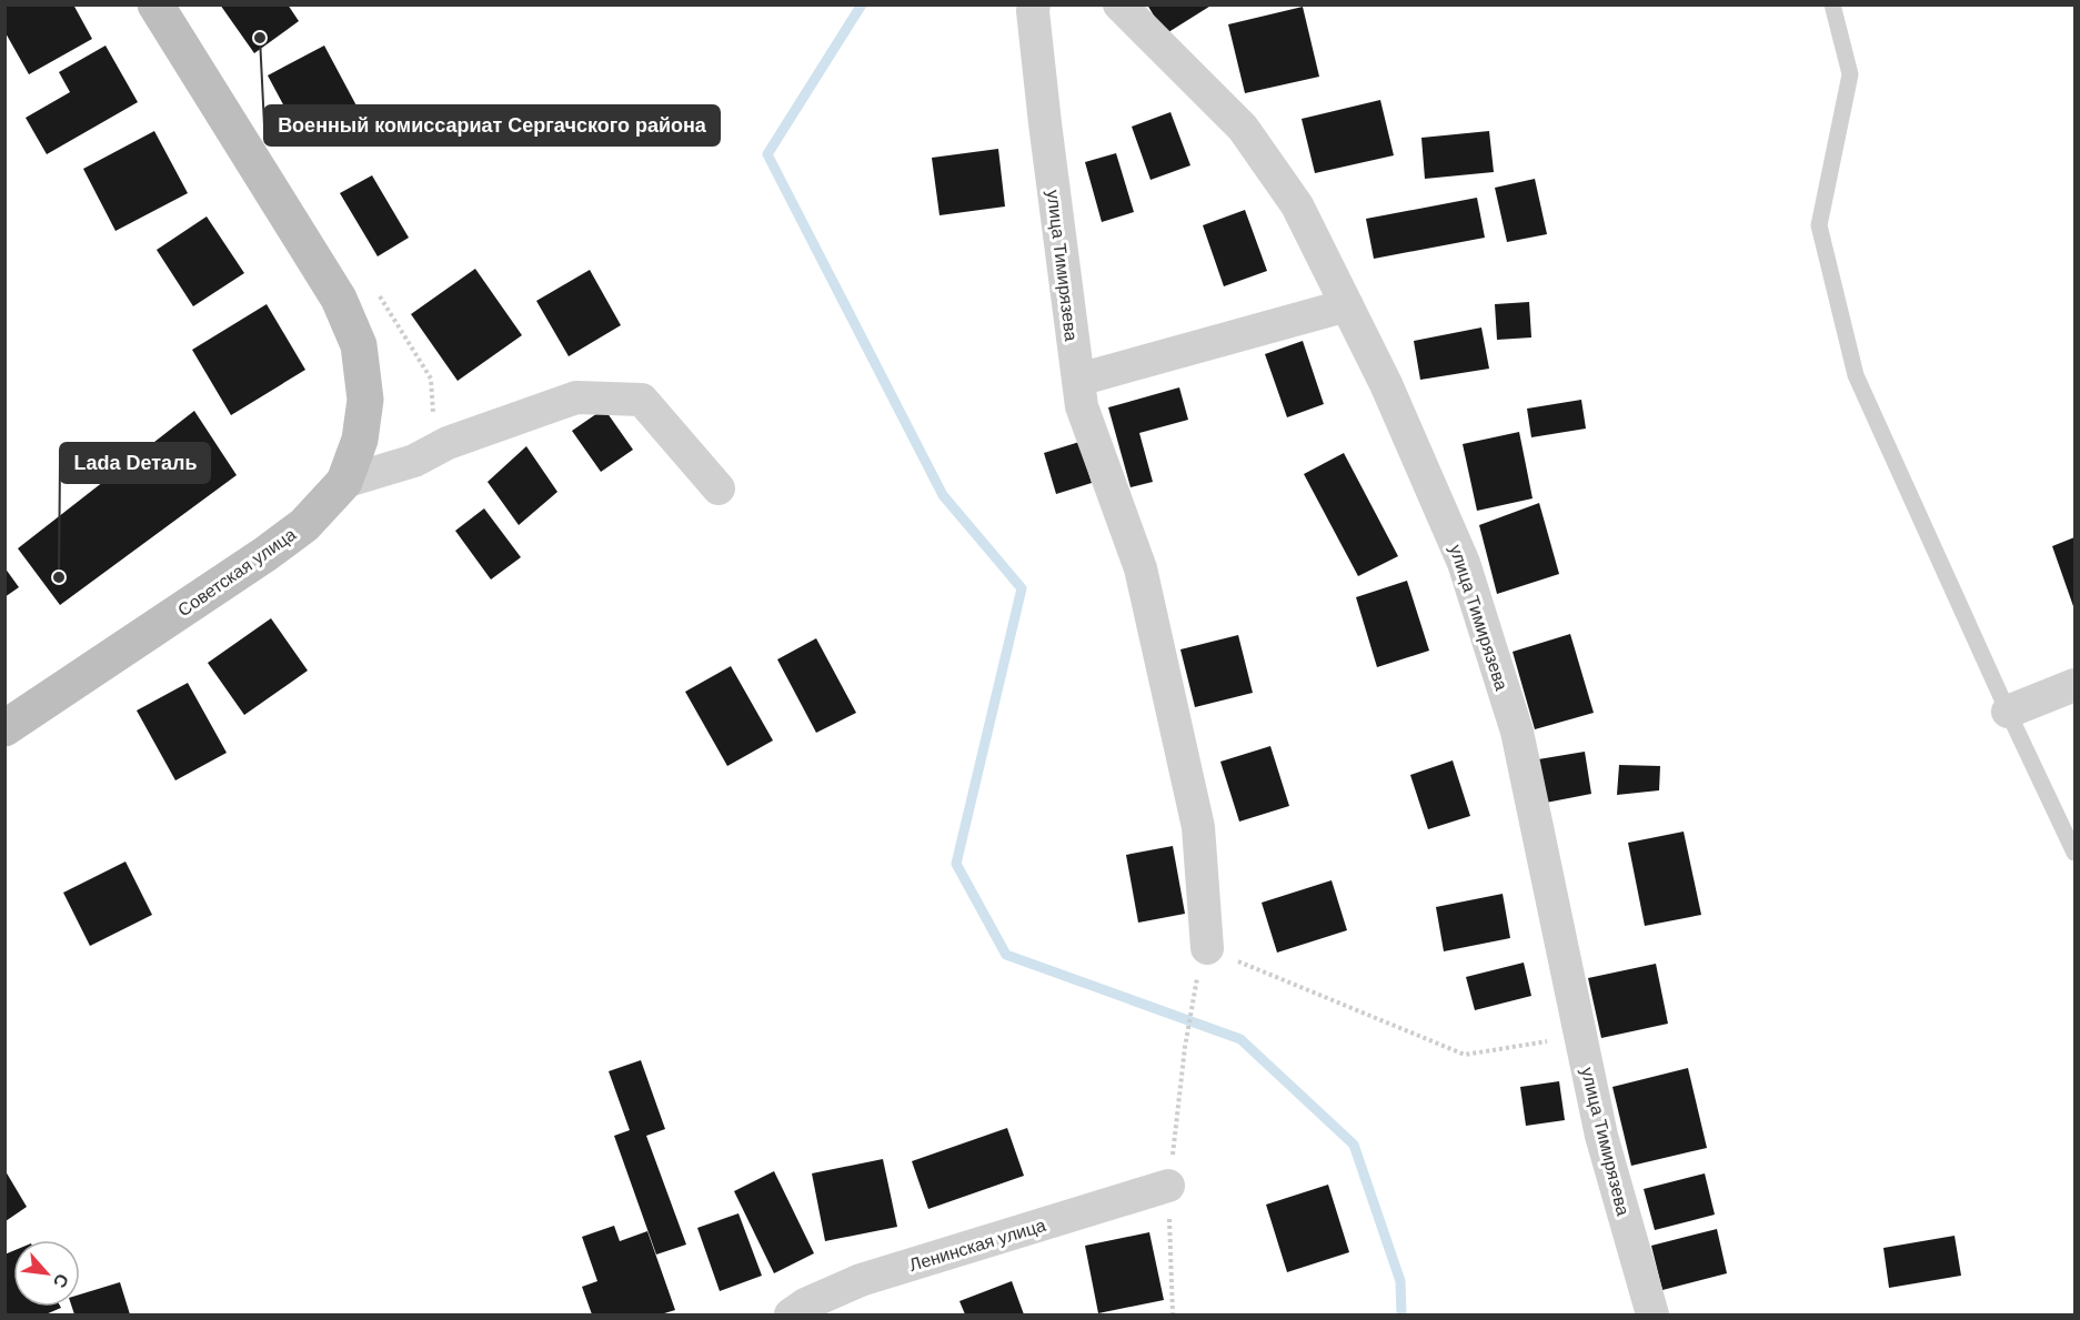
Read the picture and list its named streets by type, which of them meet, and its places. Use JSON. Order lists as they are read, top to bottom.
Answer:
{
  "streets": {
    "main road": ["Советская улица"],
    "street": ["улица Тимирязева", "Ленинская улица"]
  },
  "places": ["Военный комиссариат Сергачского района", "Lada Dеталь"],
  "north": "bottom right"
}
